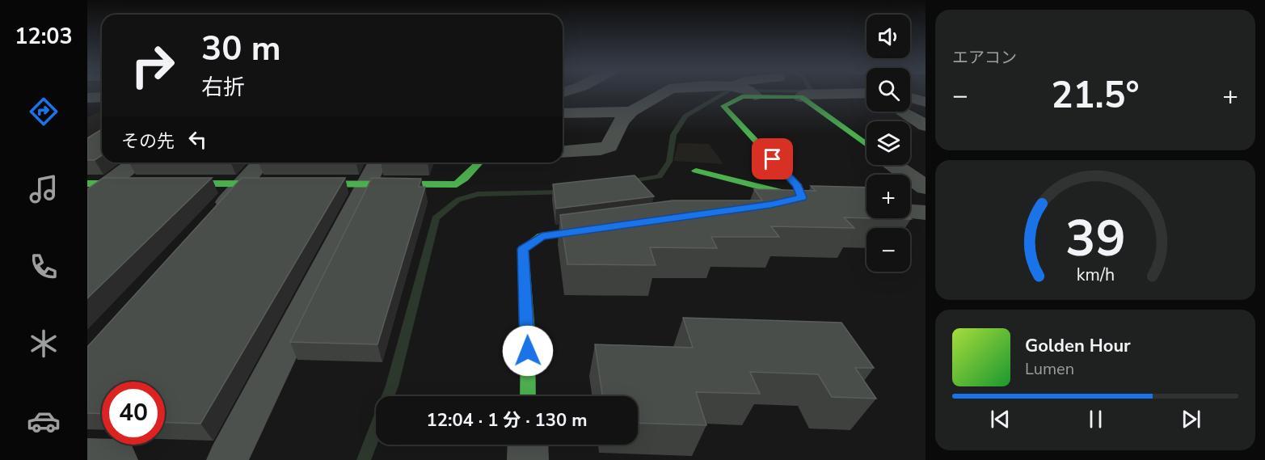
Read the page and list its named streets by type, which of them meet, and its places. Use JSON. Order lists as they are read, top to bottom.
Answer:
{
  "page": {
    "tabs": "12:03",
    "tile": "エアコン",
    "map_buttons": ["+", "−"],
    "turn": ["30 m", "右折"],
    "heat": ["−", "21.5°", "+"],
    "then": "その先",
    "song": ["Golden Hour", "Lumen"],
    "limit": "40",
    "trip": "12:04 · 1 分 · 130 m",
    "gauge": ["39", "km/h"]
  }
}
